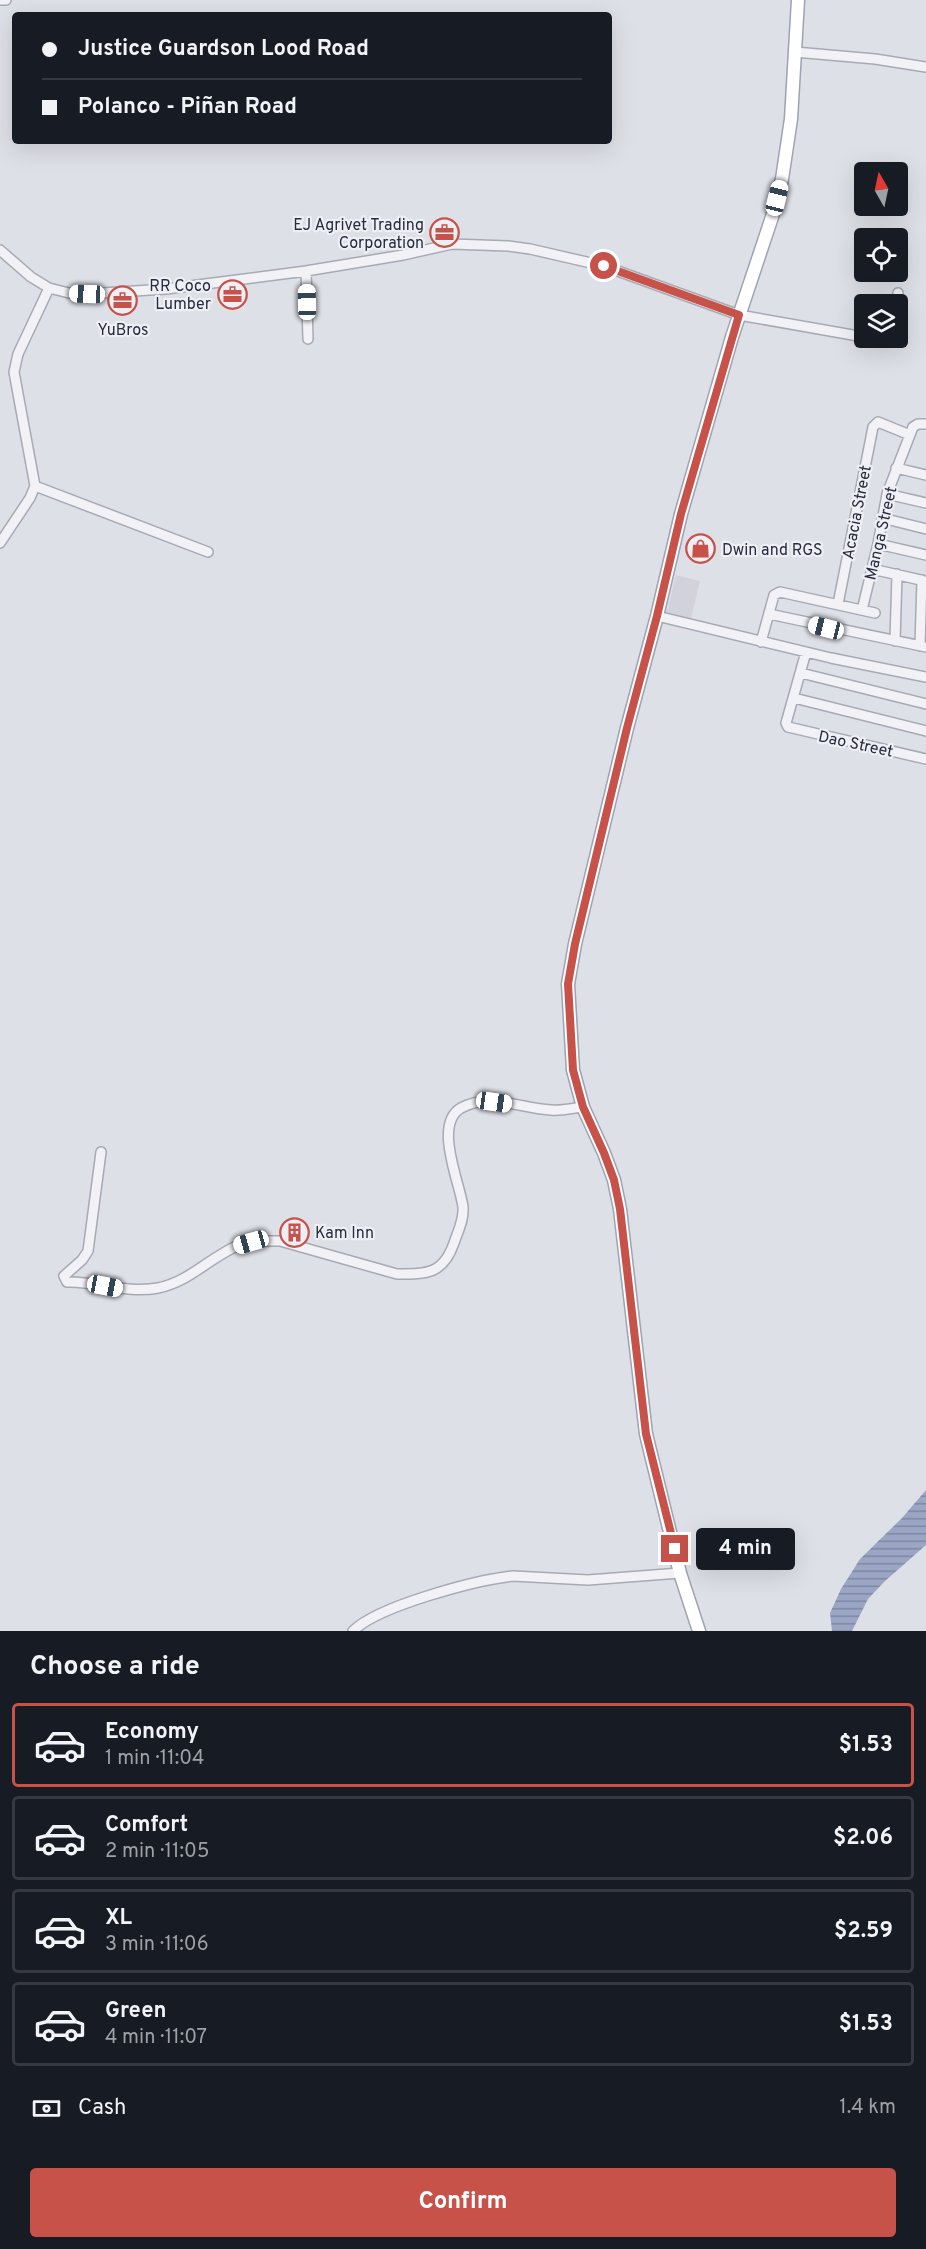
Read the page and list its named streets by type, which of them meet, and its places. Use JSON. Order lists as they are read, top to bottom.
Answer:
{
  "streets": {
    "street": ["Acacia Street", "Manga Street", "Dao Street"]
  },
  "crossings": [
    ["Acacia Street", "Manga Street"]
  ],
  "places": {
    "office": ["EJ Agrivet Trading Corporation", "RR Coco Lumber", "YuBros"],
    "shop": ["Dwin and RGS"],
    "building": ["Kam Inn"]
  },
  "north": "top",
  "page": {
    "banner": ["Justice Guardson Lood Road", "Polanco - Piñan Road"],
    "bubble": "4 min",
    "heading": "Choose a ride",
    "list": [
      {
        "name": "Economy",
        "note": "1 min · 11:04",
        "value": "$1.53"
      },
      {
        "name": "Comfort",
        "note": "2 min · 11:05",
        "value": "$2.06"
      },
      {
        "name": "XL",
        "note": "3 min · 11:06",
        "value": "$2.59"
      },
      {
        "name": "Green",
        "note": "4 min · 11:07",
        "value": "$1.53"
      }
    ],
    "pay": ["Cash", "1.4 km"],
    "buttons": "Confirm"
  }
}
